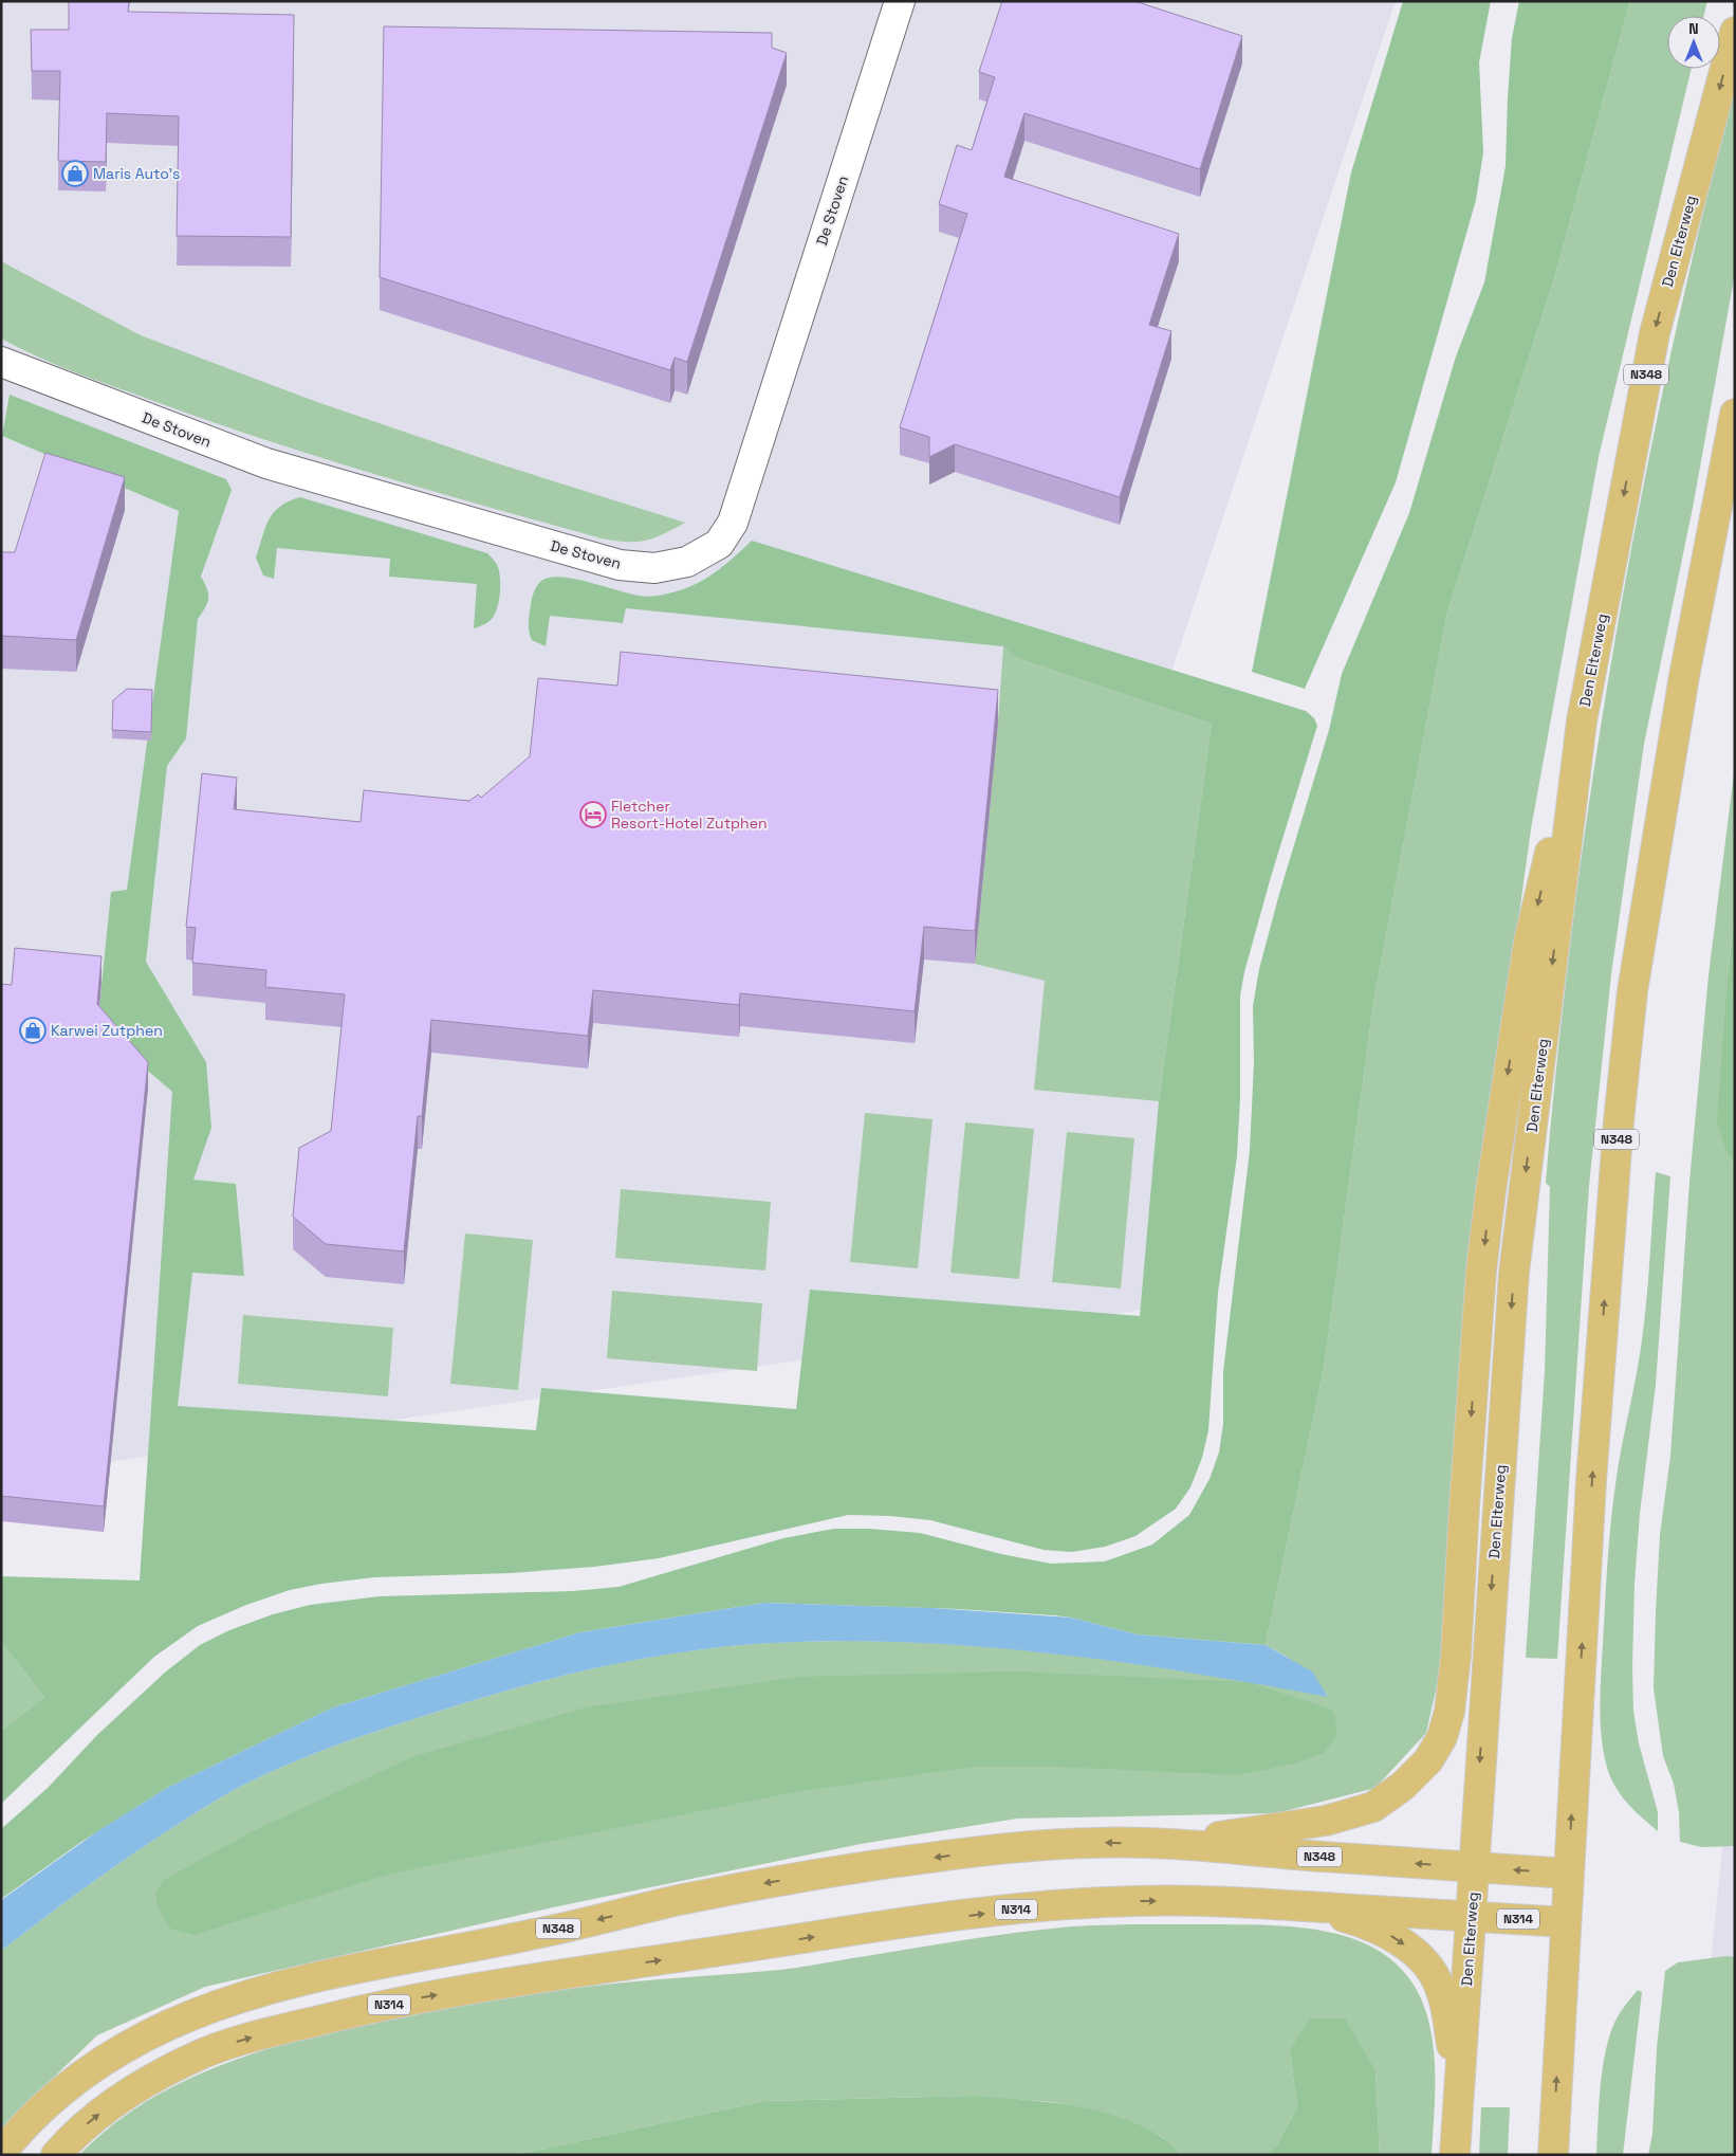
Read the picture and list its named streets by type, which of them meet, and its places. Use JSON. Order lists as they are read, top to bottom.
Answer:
{
  "streets": {
    "main road": ["Den Elterweg", "N348", "N314"],
    "street": ["De Stoven"]
  },
  "crossings": [
    ["Den Elterweg", "N348"],
    ["Den Elterweg", "N314"],
    ["N348", "N314"]
  ],
  "places": {
    "shop": ["Maris Auto's", "Karwei Zutphen"],
    "hotel": ["Fletcher Resort-Hotel Zutphen"]
  },
  "north": "top"
}
